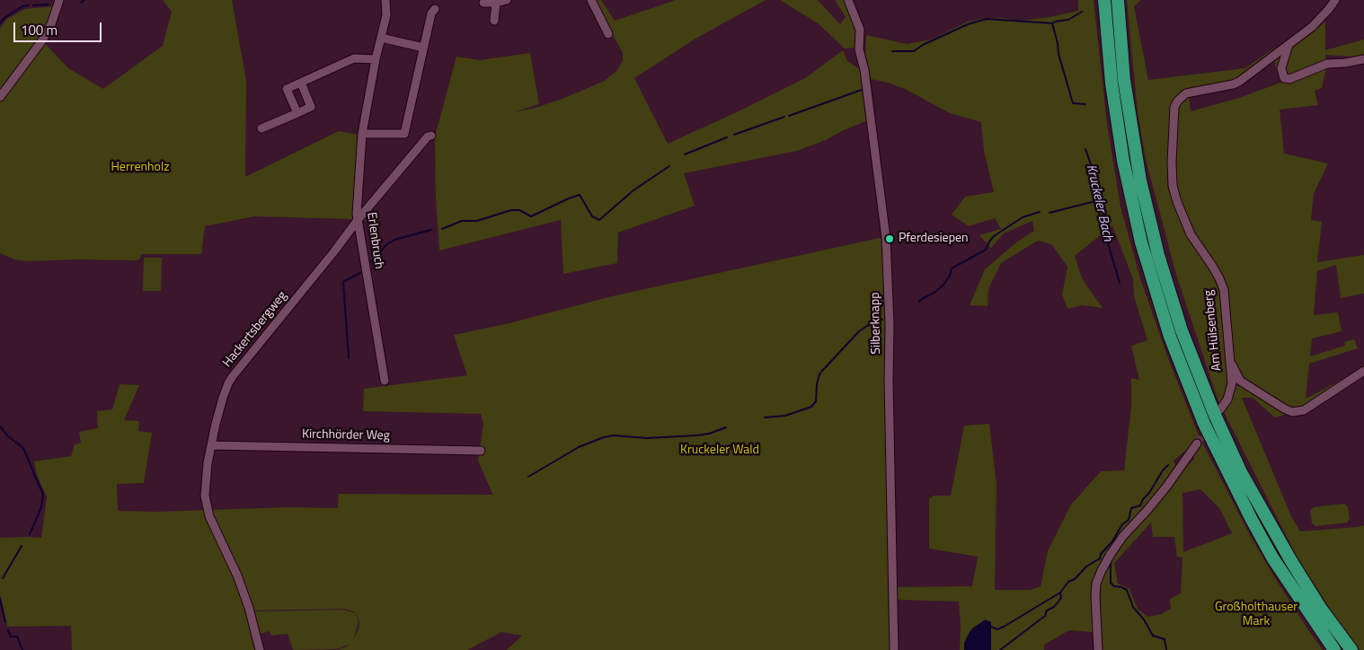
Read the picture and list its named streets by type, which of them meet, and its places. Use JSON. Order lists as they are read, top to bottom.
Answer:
{
  "streets": {
    "street": [
      "Erlenbruch",
      "Silberknapp",
      "Hackertsbergweg",
      "Am Hülsenberg",
      "Kirchhörder Weg"
    ]
  },
  "crossings": [
    ["Erlenbruch", "Hackertsbergweg"],
    ["Hackertsbergweg", "Kirchhörder Weg"]
  ],
  "water": ["Kruckeler Bach"],
  "parks": ["Herrenholz", "Kruckeler Wald", "Großholthauser Mark"],
  "places": ["Pferdesiepen"],
  "scale_bar": "100 m"
}
